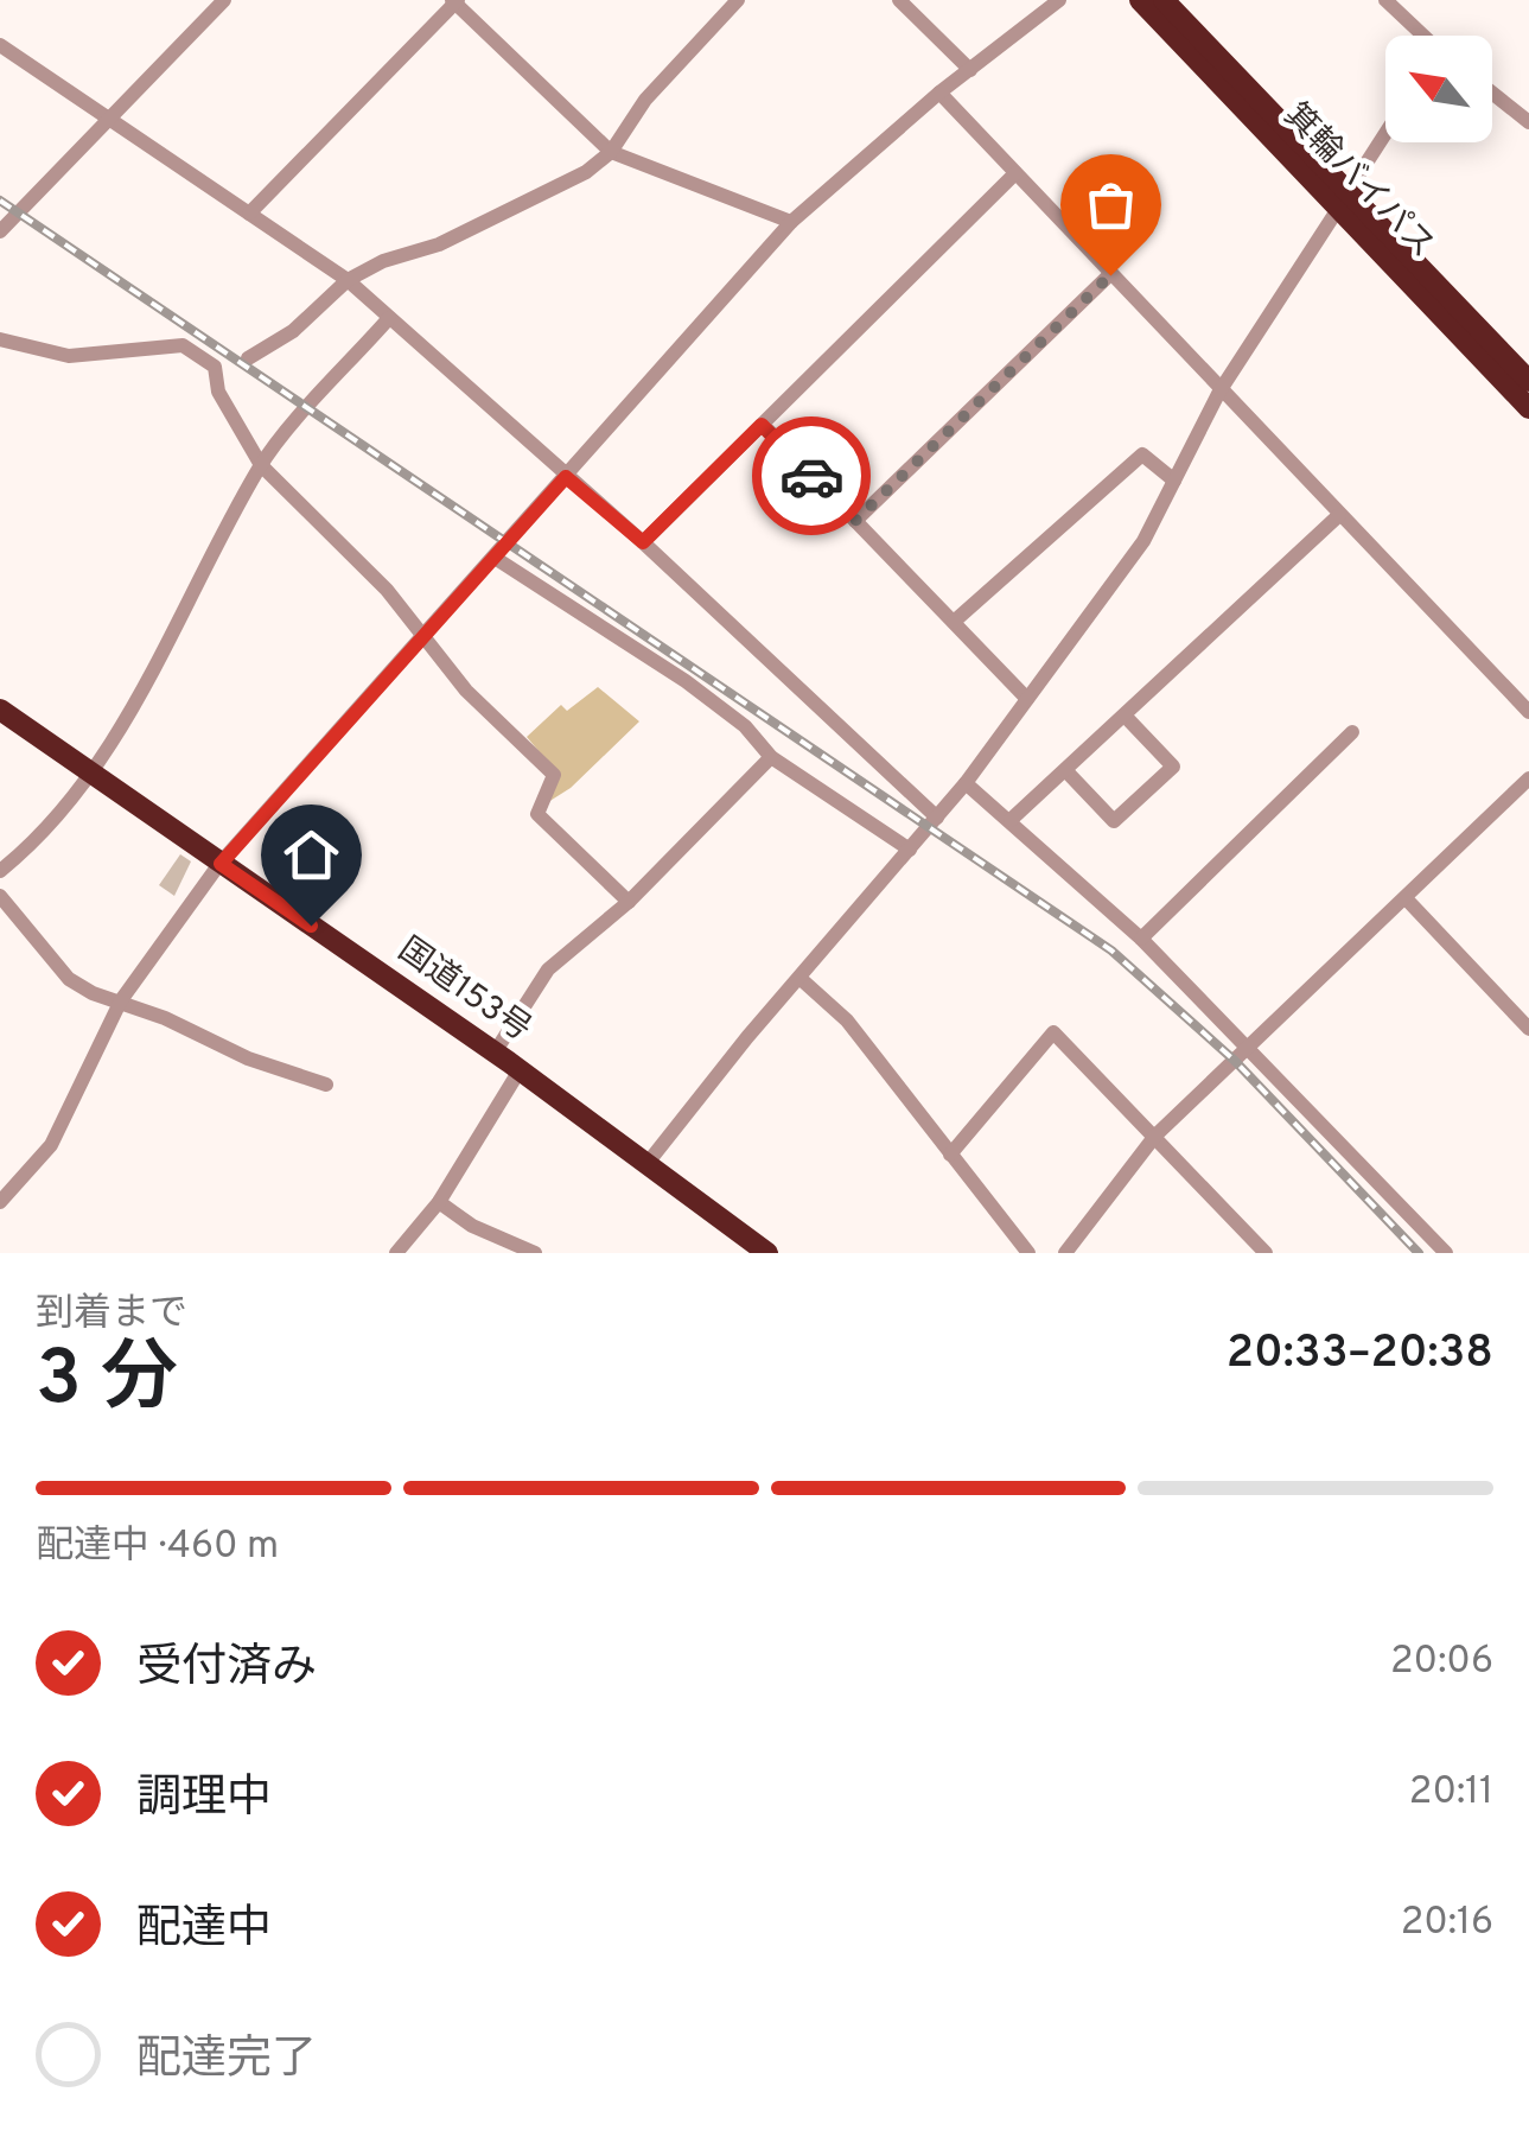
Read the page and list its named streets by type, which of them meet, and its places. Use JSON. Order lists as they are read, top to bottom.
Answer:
{
  "streets": {
    "highway": ["箕輪バイパス", "国道153号"]
  },
  "north": "top left",
  "page": {
    "heading": ["3 分", "到着まで", "20:33–20:38"],
    "bar": "配達中 · 460 m",
    "list": [
      ["受付済み", "20:06"],
      ["調理中", "20:11"],
      ["配達中", "20:16"],
      "配達完了"
    ]
  }
}
